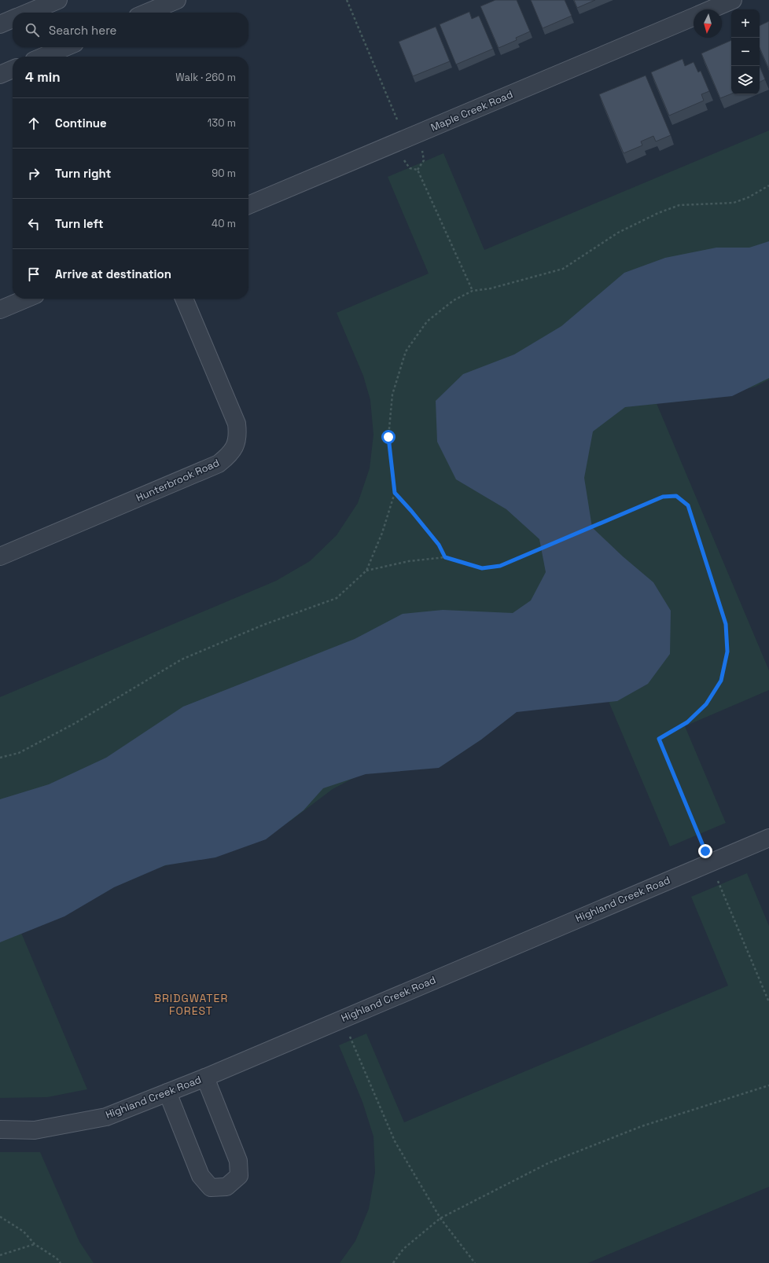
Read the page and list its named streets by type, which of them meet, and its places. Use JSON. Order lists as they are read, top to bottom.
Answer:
{
  "streets": {
    "street": ["Maple Creek Road", "Hunterbrook Road", "Highland Creek Road"]
  },
  "districts": ["BRIDGWATER FOREST"],
  "north": "bottom",
  "page": {
    "map_buttons": ["+", "−"],
    "search": "Search here",
    "heading": ["4 min", "Walk · 260 m"],
    "list": [
      ["Continue", "130 m"],
      ["Turn right", "90 m"],
      ["Turn left", "40 m"],
      "Arrive at destination"
    ]
  }
}
